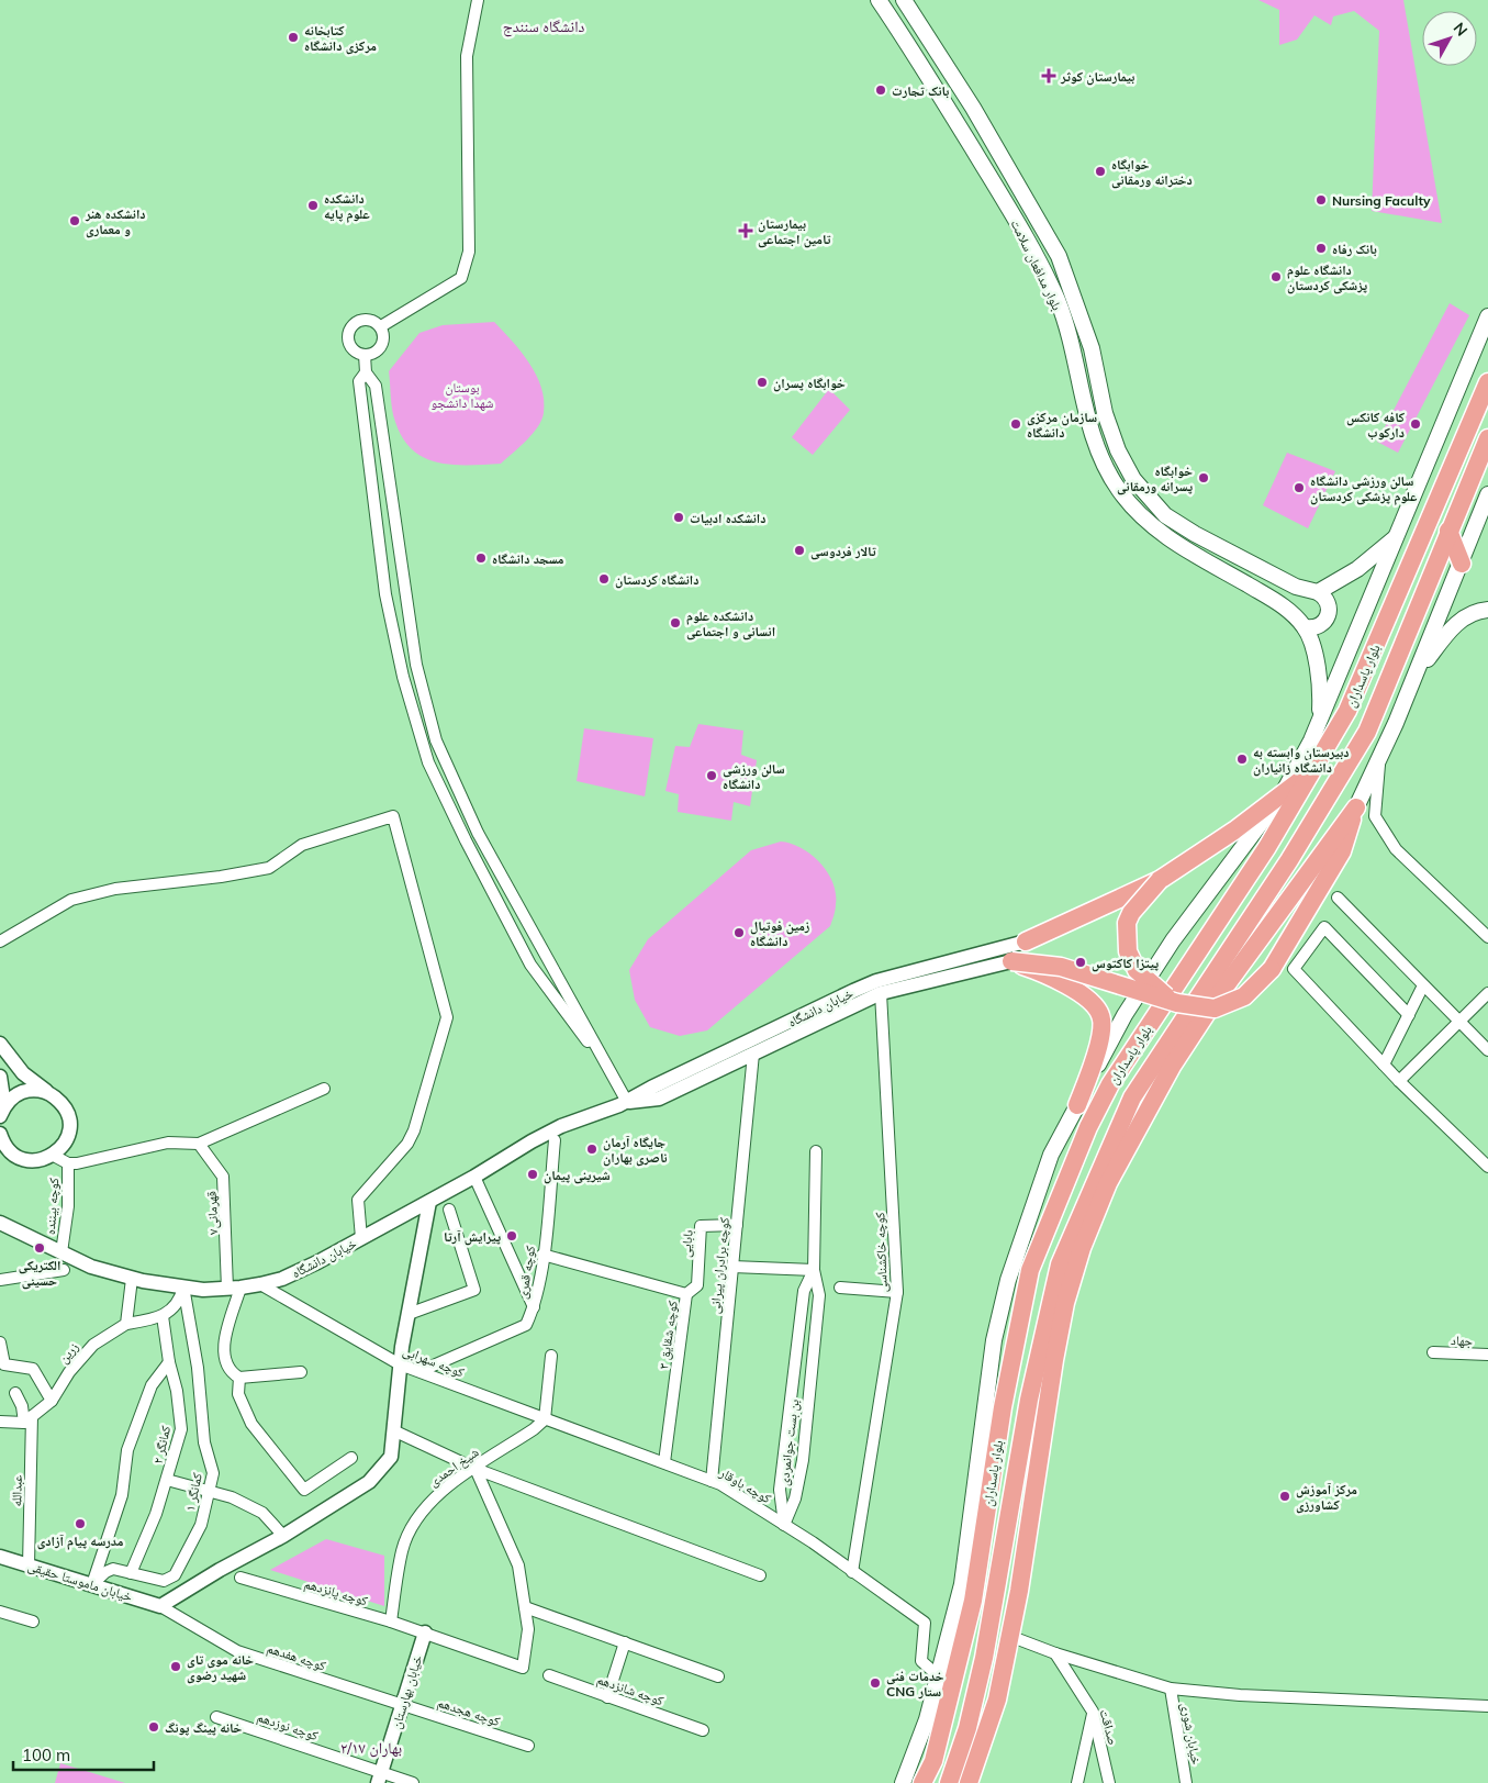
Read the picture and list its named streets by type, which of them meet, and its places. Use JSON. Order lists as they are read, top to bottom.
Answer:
{
  "streets": {
    "main road": ["بلوار مدافعان سلامت", "بلوار پاسداران"],
    "street": [
      "خیابان دانشگاه",
      "کوچه بیننده",
      "قهرمانی۷",
      "بابایی",
      "کوچه خاکشناسی",
      "کوچه برادران پیرانی",
      "کوچه قمری",
      "کوچه شقایق ۳",
      "جهاد",
      "زرین",
      "کوچه سهرابی",
      "بن بست جوانمردی",
      "کمانگر ۲",
      "شیخ احمدی",
      "کوچه باوقار",
      "عبدالله",
      "کمانگر ۱",
      "خیابان ماموستا حقیقی",
      "کوچه پانزدهم",
      "کوچه هفدهم",
      "کوچه شانزدهم",
      "خیابان بهارستان",
      "کوچه هجدهم",
      "کوچه نوزدهم",
      "صداقت",
      "خیابان شوری"
    ]
  },
  "crossings": [
    ["خیابان دانشگاه", "کوچه بیننده"],
    ["خیابان دانشگاه", "قهرمانی۷"],
    ["خیابان دانشگاه", "کوچه خاکشناسی"],
    ["خیابان دانشگاه", "کوچه برادران پیرانی"],
    ["خیابان دانشگاه", "کوچه سهرابی"],
    ["خیابان دانشگاه", "کمانگر ۱"],
    ["بابایی", "کوچه برادران پیرانی"],
    ["بابایی", "کوچه شقایق ۳"],
    ["کوچه خاکشناسی", "کوچه باوقار"],
    ["کوچه برادران پیرانی", "کوچه باوقار"],
    ["کوچه قمری", "کوچه شقایق ۳"],
    ["کوچه قمری", "کوچه سهرابی"],
    ["کوچه شقایق ۳", "کوچه باوقار"],
    ["زرین", "کمانگر ۲"],
    ["زرین", "عبدالله"],
    ["کوچه سهرابی", "شیخ احمدی"],
    ["کوچه سهرابی", "کوچه باوقار"],
    ["بن بست جوانمردی", "کوچه باوقار"],
    ["کمانگر ۲", "کمانگر ۱"],
    ["شیخ احمدی", "کوچه باوقار"],
    ["شیخ احمدی", "کوچه پانزدهم"],
    ["عبدالله", "خیابان ماموستا حقیقی"],
    ["کمانگر ۱", "خیابان ماموستا حقیقی"],
    ["خیابان ماموستا حقیقی", "کوچه هفدهم"],
    ["کوچه پانزدهم", "خیابان بهارستان"],
    ["کوچه هفدهم", "خیابان بهارستان"],
    ["کوچه هفدهم", "کوچه هجدهم"],
    ["خیابان بهارستان", "کوچه هجدهم"],
    ["خیابان بهارستان", "کوچه نوزدهم"]
  ],
  "districts": ["دانشگاه سنندج", "۲/۱۷ بهاران"],
  "parks": ["بوستان شهدا دانشجو"],
  "places": {
    "other": [
      "کتابخانه مرکزی دانشگاه",
      "بانک تجارت",
      "خوابگاه دخترانه ورمقانی",
      "Nursing Faculty",
      "دانشکده علوم پایه",
      "دانشکده هنر و معماری",
      "بانک رفاه",
      "دانشگاه علوم پزشکی کردستان",
      "خوابگاه پسران",
      "سازمان مرکزی دانشگاه",
      "کافه کانکس دارکوب",
      "خوابگاه پسرانه ورمقانی",
      "سالن ورزشی دانشگاه علوم پزشکی کردستان",
      "دانشکده ادبیات",
      "تالار فردوسی",
      "مسجد دانشگاه",
      "دانشگاه کردستان",
      "دانشکده علوم انسانی و اجتماعی",
      "دبیرستان وابسته به دانشگاه زانیاران",
      "سالن ورزشی دانشگاه",
      "زمین فوتبال دانشگاه",
      "پیتزا کاکتوس",
      "جایگاه آرمان ناصری بهاران",
      "شیرینی پیمان",
      "پیرایش آرتا",
      "الکتریکی حسینی",
      "مرکز آموزش کشاورزی",
      "مدرسه پیام آزادی",
      "خانه موی تای شهید رضوی",
      "خدمات فنی‌ CNG ستار",
      "خانه پینگ پونگ"
    ],
    "health": ["بیمارستان کوثر", "بیمارستان تامین اجتماعی"]
  },
  "scale_bar": "100 m",
  "north": "top right"
}
